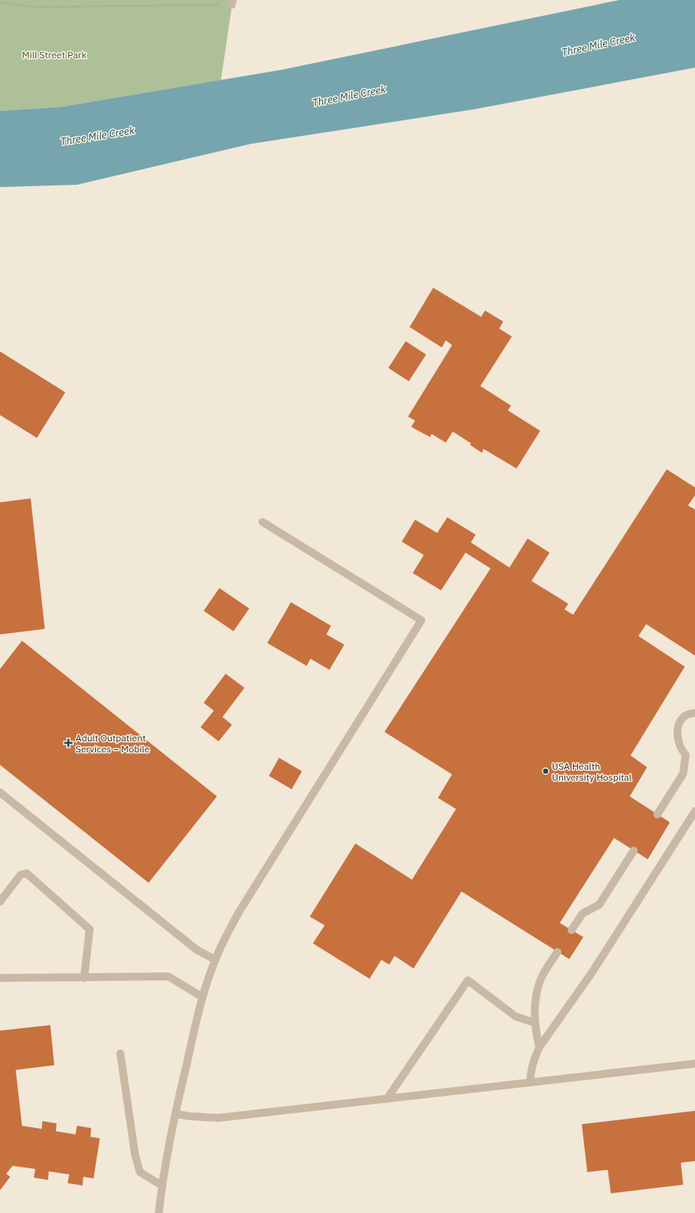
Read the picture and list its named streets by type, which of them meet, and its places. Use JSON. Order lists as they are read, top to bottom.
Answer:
{
  "water": ["Three Mile Creek"],
  "parks": ["Mill Street Park"],
  "places": {
    "health": ["Adult Outpatient Services – Mobile"],
    "other": ["USA Health University Hospital"]
  }
}
